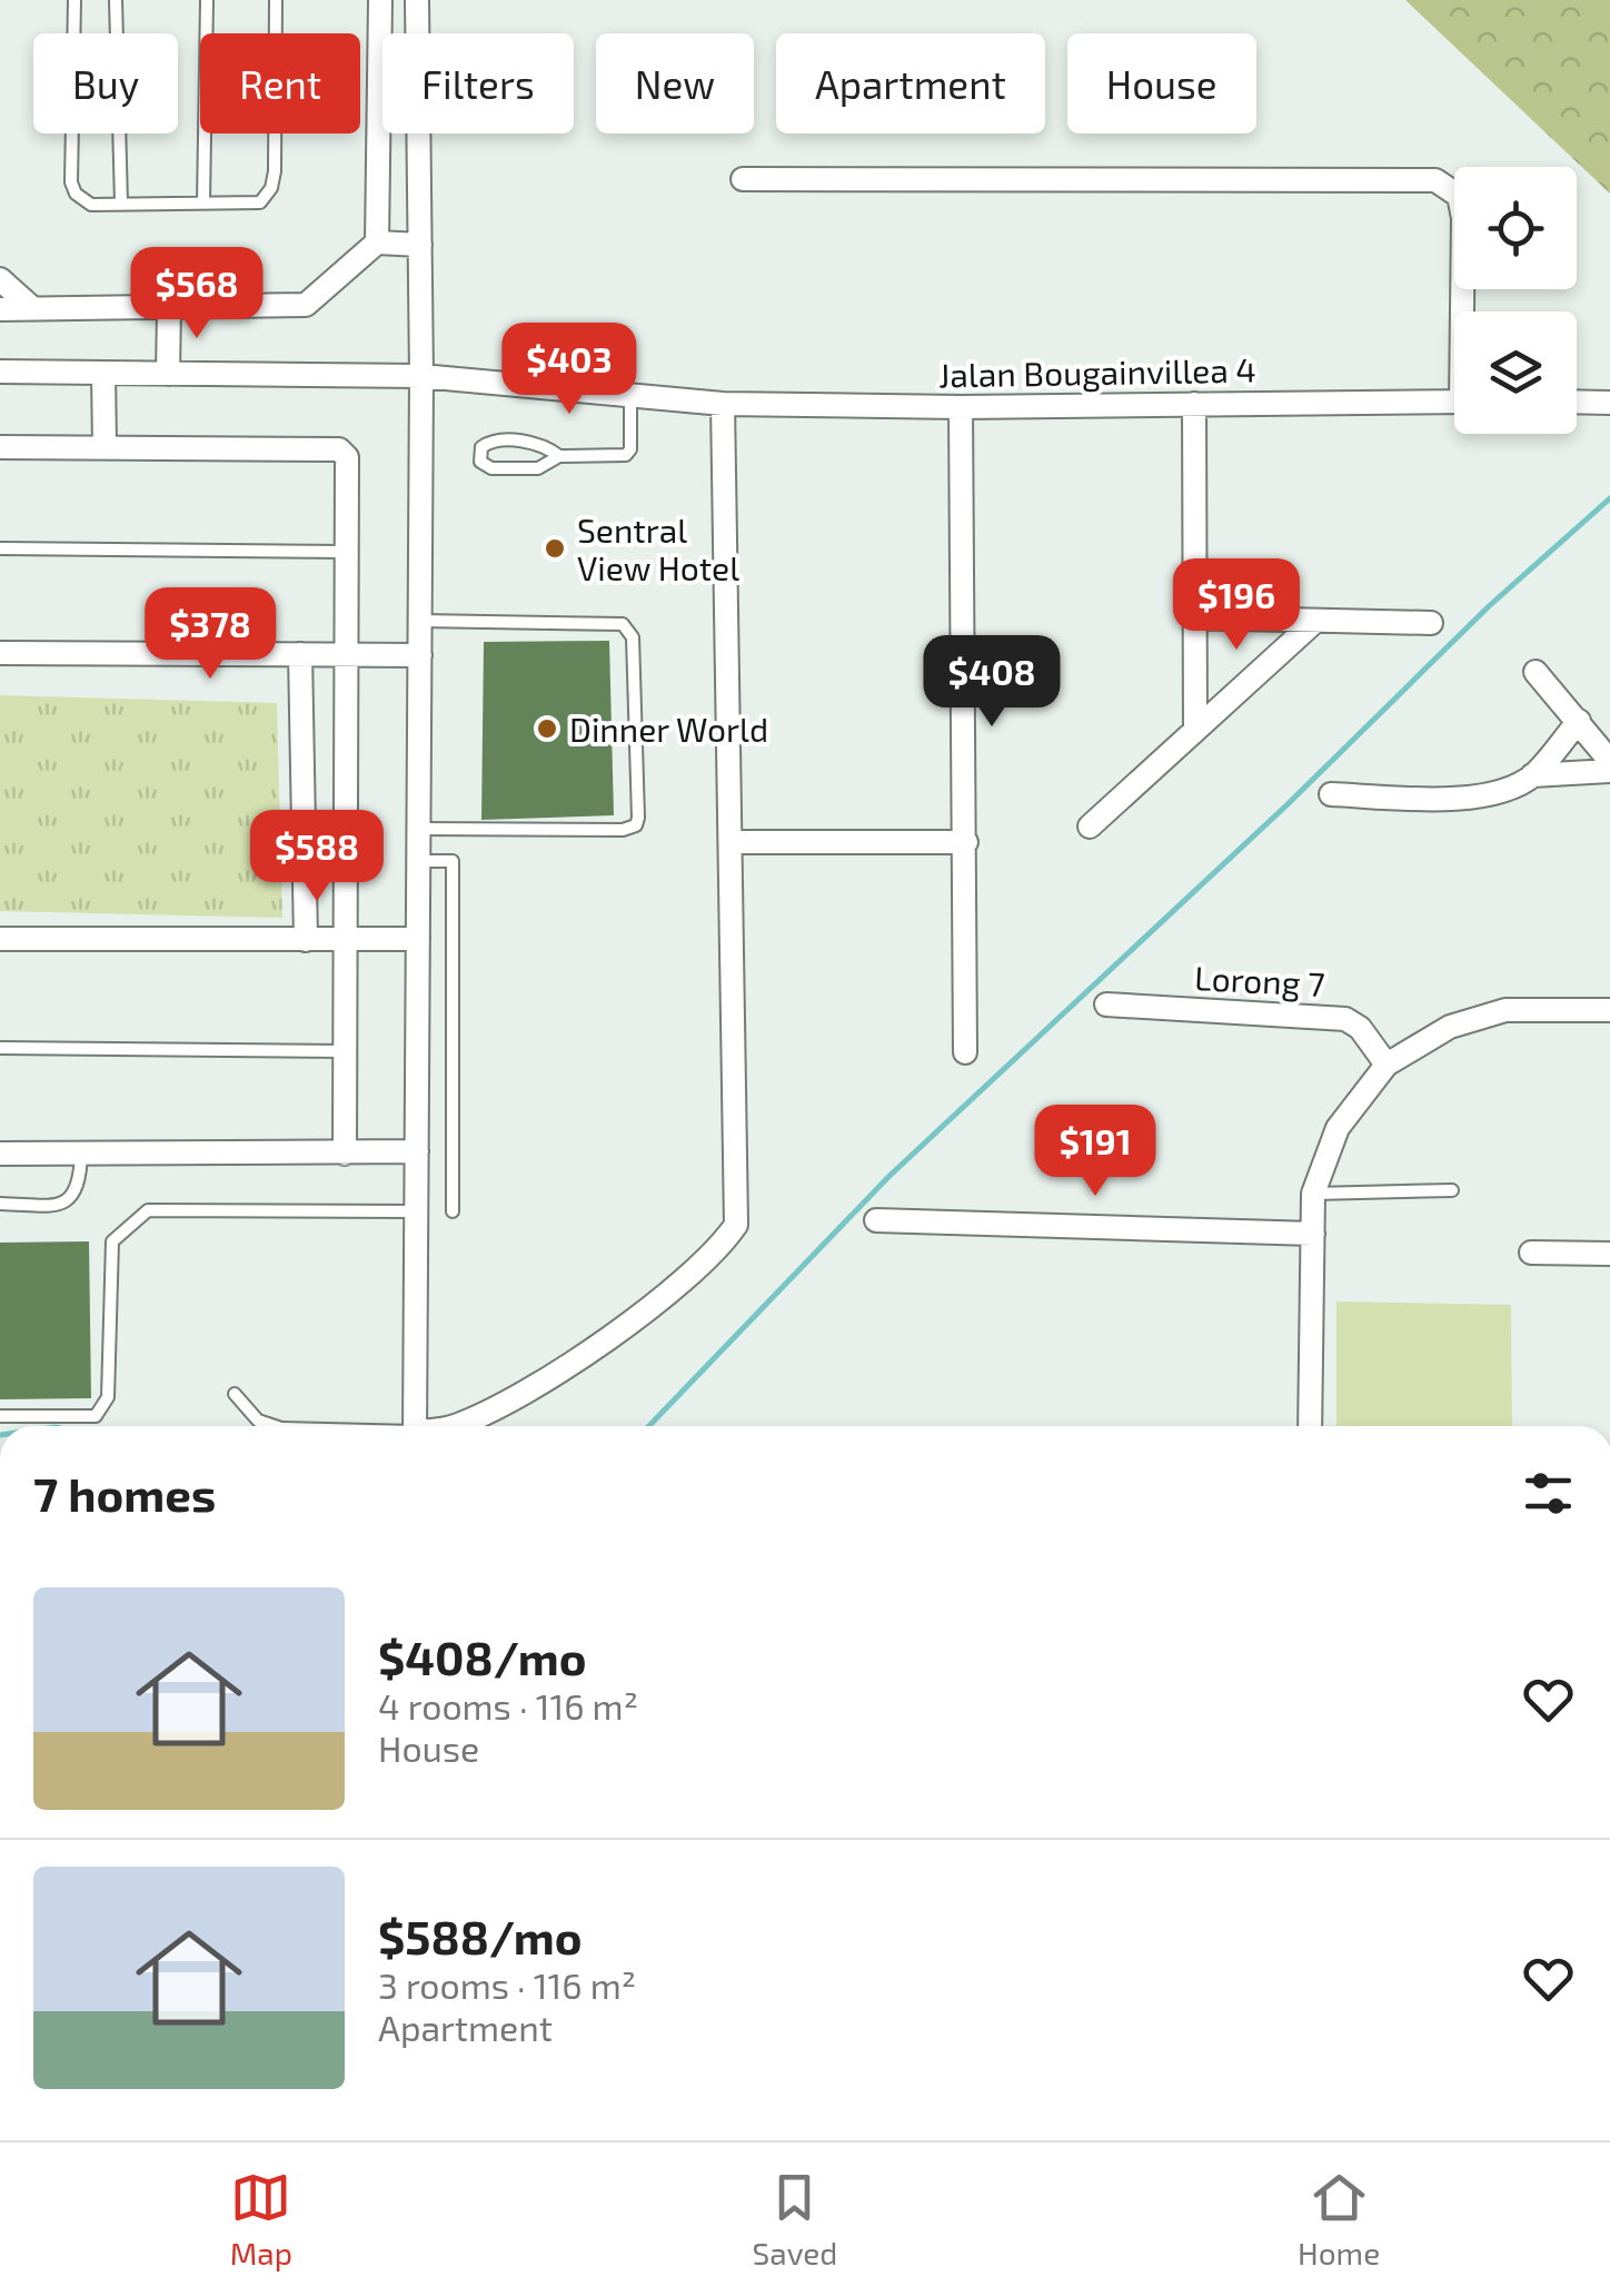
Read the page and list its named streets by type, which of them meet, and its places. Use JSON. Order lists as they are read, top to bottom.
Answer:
{
  "streets": {
    "street": ["Jalan Bougainvillea 4", "Lorong 7"]
  },
  "places": ["Sentral View Hotel", "Dinner World"],
  "page": {
    "chip": [
      "Buy",
      "Rent",
      "Filters",
      "New",
      "Apartment",
      "House"
    ],
    "price": [
      "$568",
      "$403",
      "$196",
      "$378",
      "$408",
      "$588",
      "$191"
    ],
    "heading": "7 homes",
    "list": [
      {
        "name": "$408/mo",
        "note": "4 rooms · 116 m² · House"
      },
      {
        "name": "$588/mo",
        "note": "3 rooms · 116 m² · Apartment"
      }
    ],
    "tabs": ["Map", "Saved", "Home"]
  }
}
